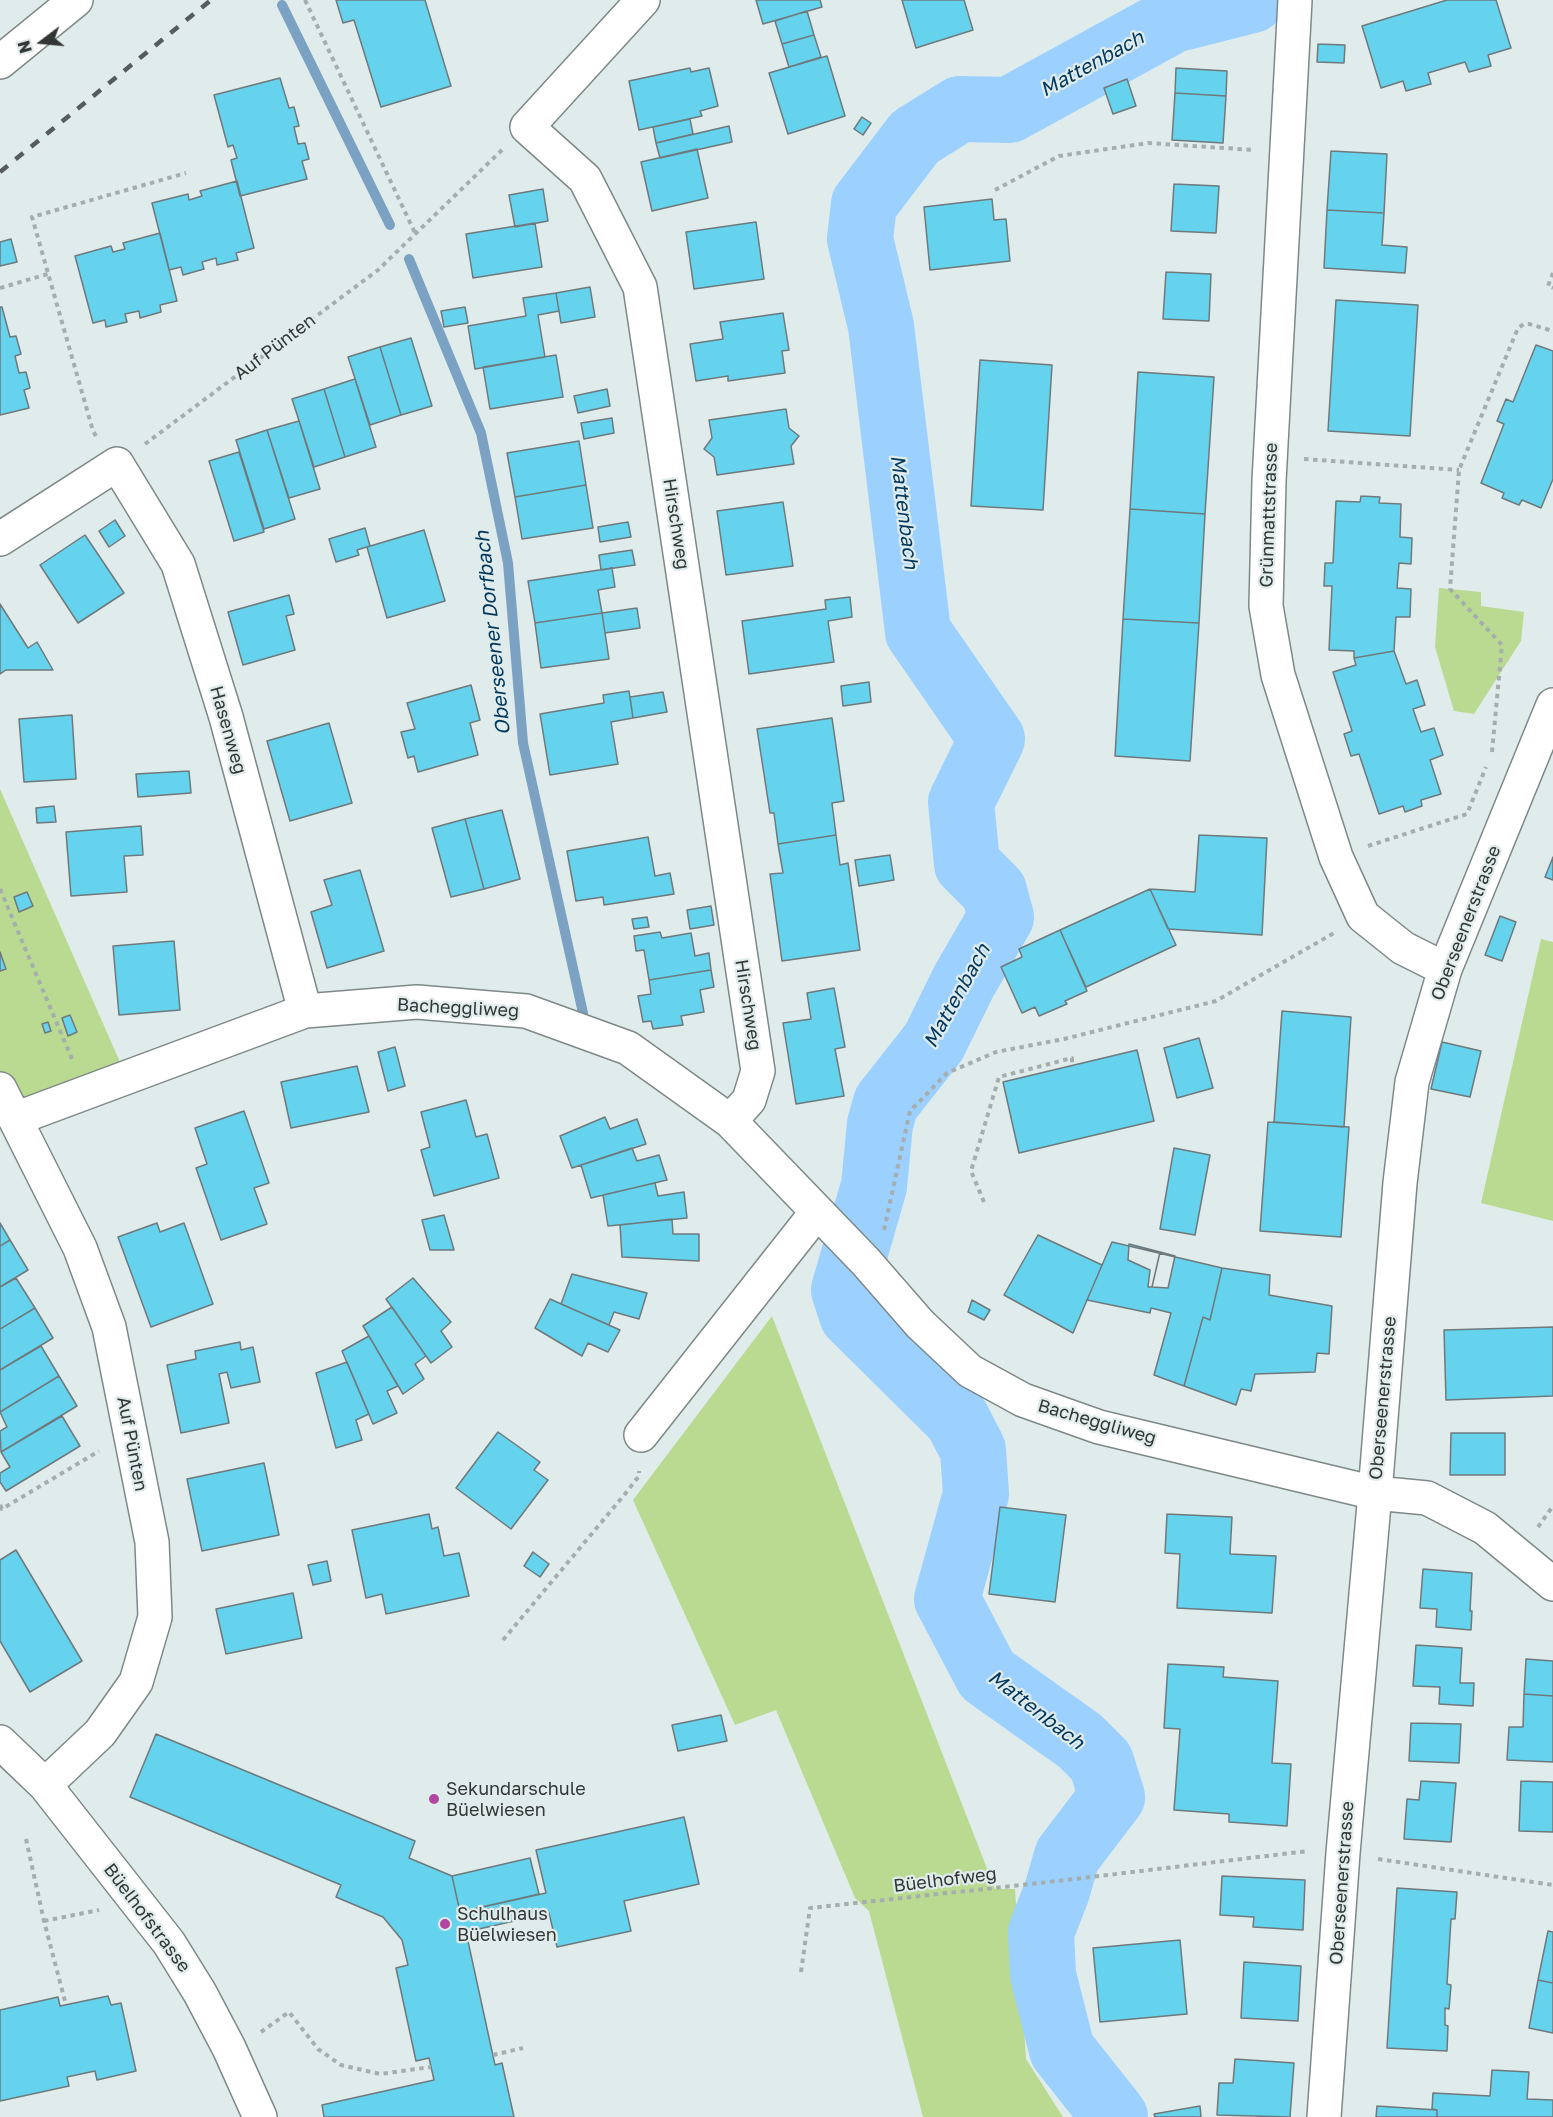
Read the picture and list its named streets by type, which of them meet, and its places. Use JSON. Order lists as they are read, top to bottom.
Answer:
{
  "streets": {
    "street": [
      "Auf Pünten",
      "Grünmattstrasse",
      "Hirschweg",
      "Hasenweg",
      "Oberseenerstrasse",
      "Bacheggliweg",
      "Büelhofstrasse"
    ],
    "path": ["Büelhofweg"]
  },
  "crossings": [
    ["Auf Pünten", "Hirschweg"],
    ["Auf Pünten", "Hasenweg"],
    ["Auf Pünten", "Bacheggliweg"],
    ["Auf Pünten", "Büelhofstrasse"],
    ["Grünmattstrasse", "Oberseenerstrasse"],
    ["Hirschweg", "Bacheggliweg"],
    ["Hasenweg", "Bacheggliweg"],
    ["Oberseenerstrasse", "Bacheggliweg"]
  ],
  "water": ["Mattenbach", "Oberseener Dorfbach"],
  "places": ["Sekundarschule Büelwiesen", "Schulhaus Büelwiesen"],
  "north": "left"
}
